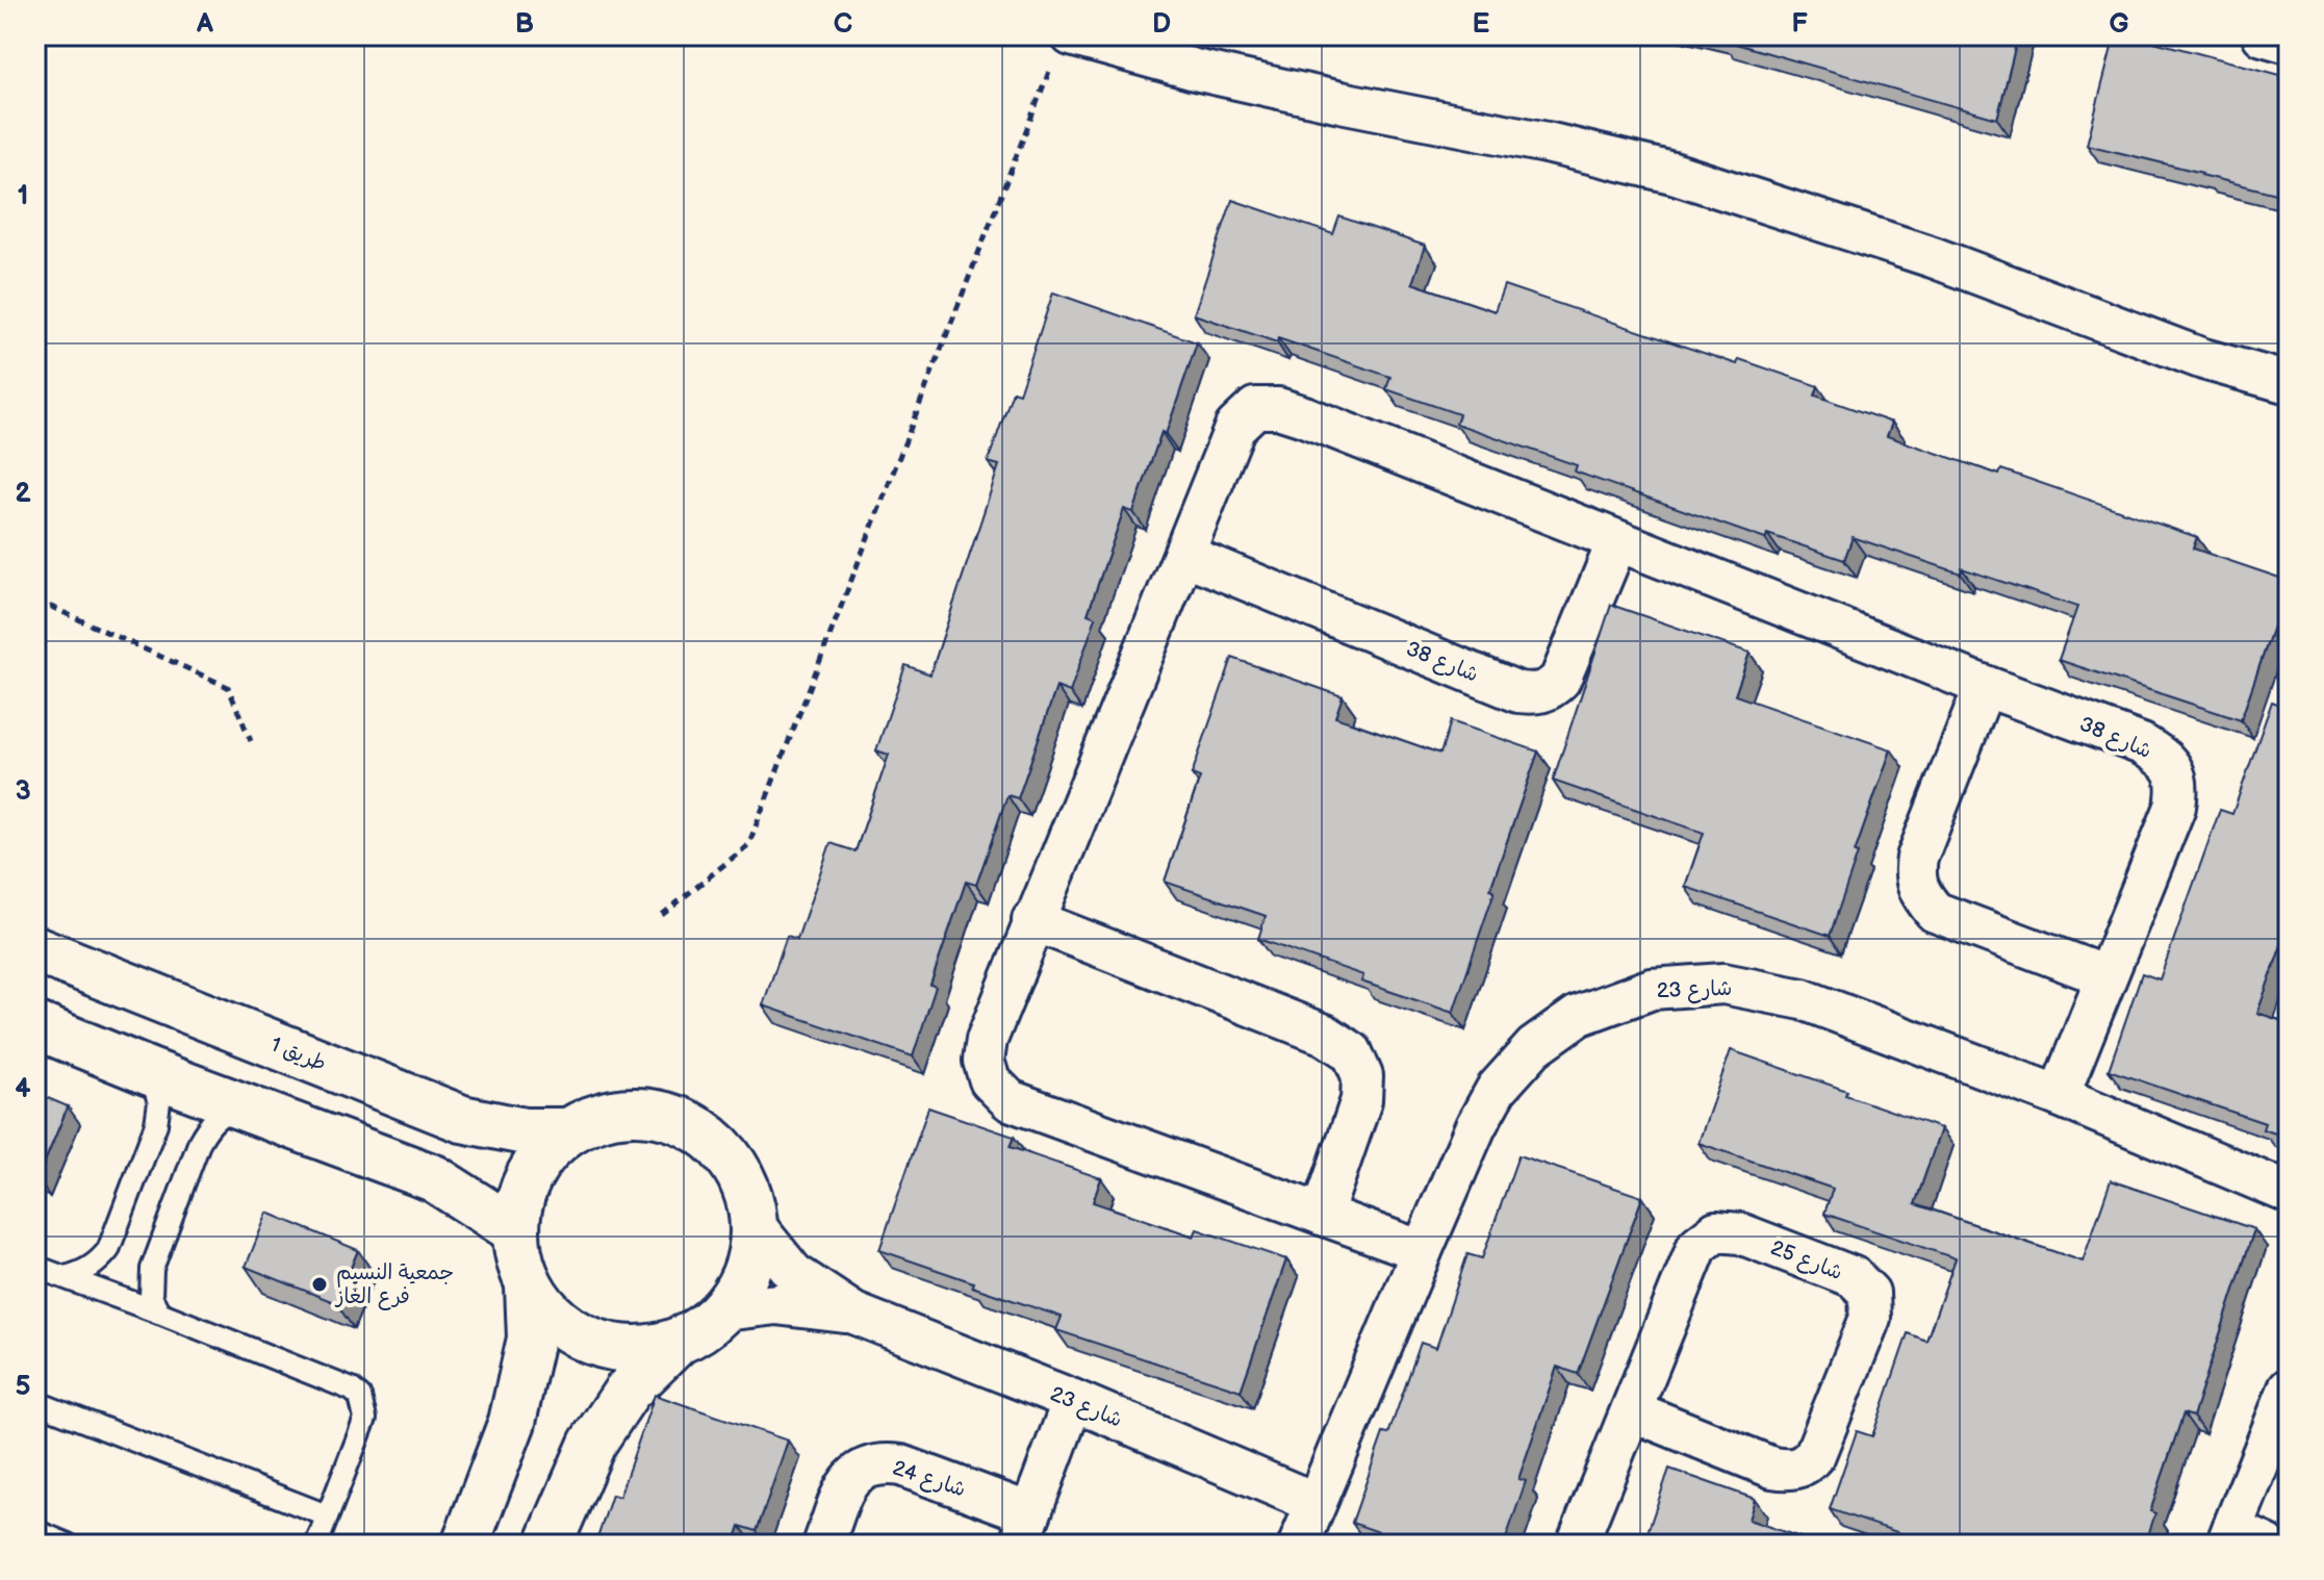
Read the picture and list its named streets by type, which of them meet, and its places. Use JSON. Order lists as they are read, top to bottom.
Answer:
{
  "streets": {
    "street": [
      "شارع 38",
      "شارع 23",
      "طريق 1",
      "شارع 25",
      "شارع 24"
    ]
  },
  "crossings": [
    ["شارع 38", "شارع 23"],
    ["شارع 23", "طريق 1"],
    ["شارع 23", "شارع 24"]
  ],
  "places": ["جمعية النسيم فرع الغاز"],
  "grid": {
    "columns": [
      "A",
      "B",
      "C",
      "D",
      "E",
      "F",
      "G"
    ],
    "rows": [
      "1",
      "2",
      "3",
      "4",
      "5"
    ]
  }
}
